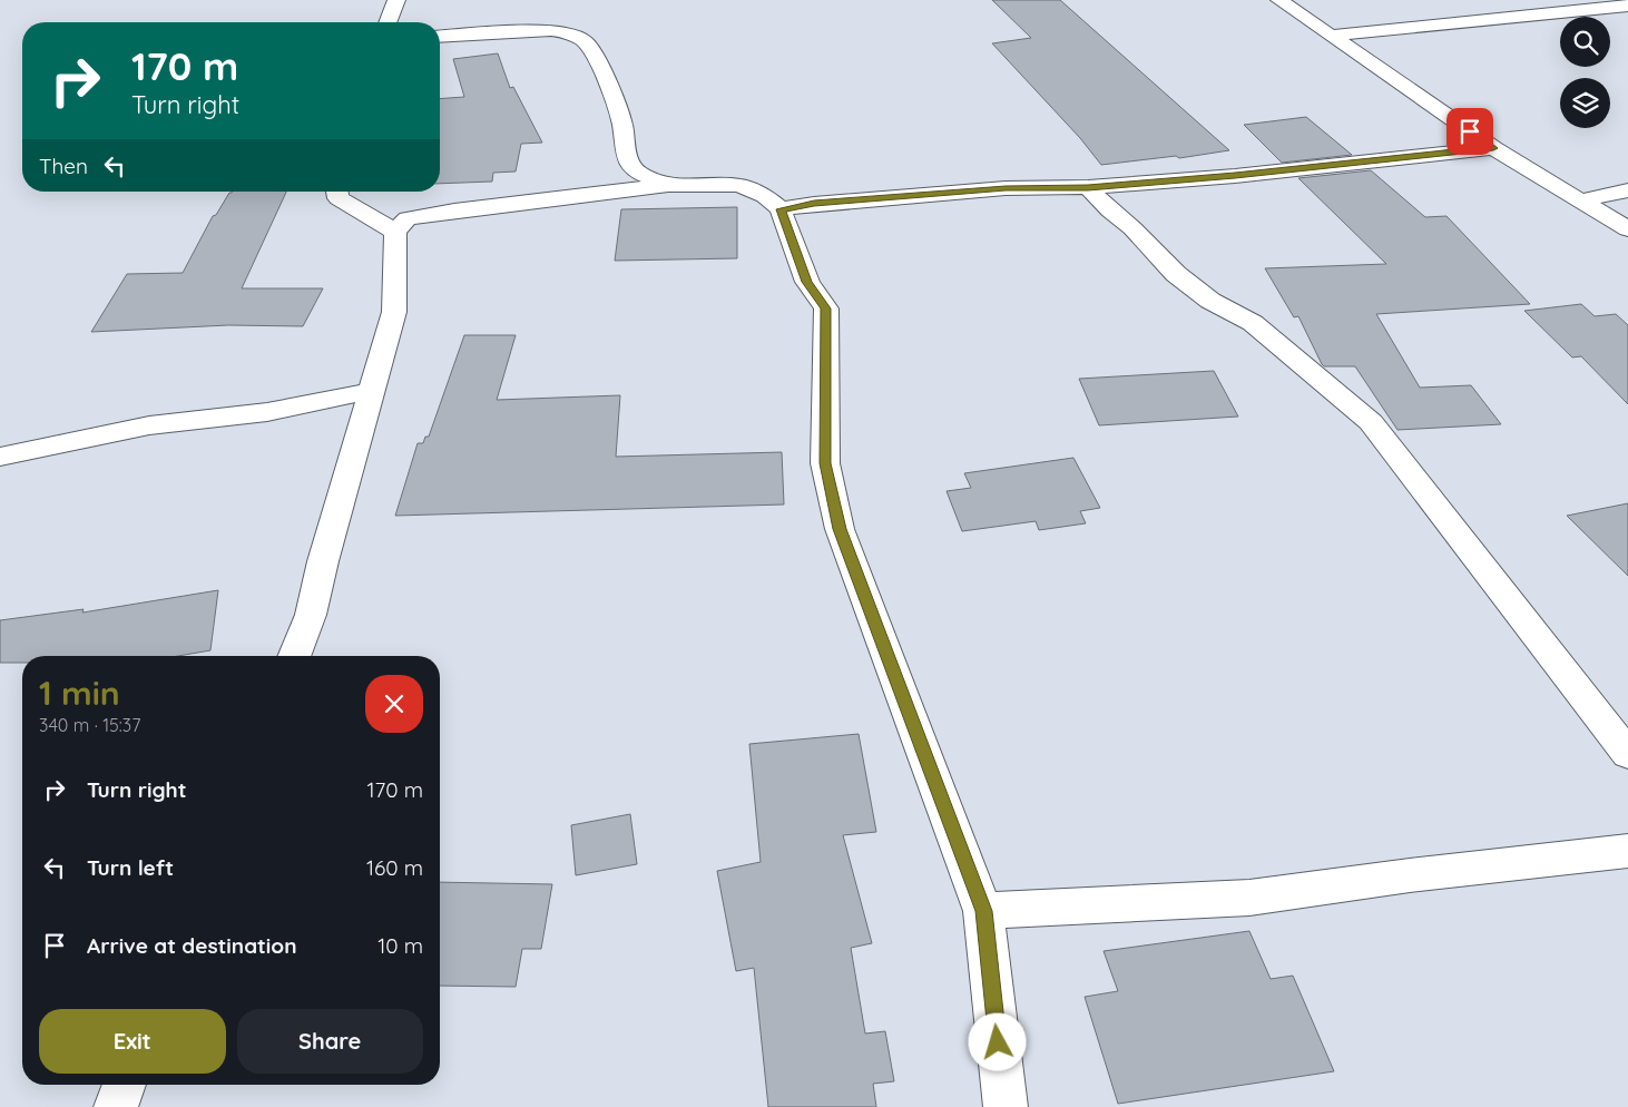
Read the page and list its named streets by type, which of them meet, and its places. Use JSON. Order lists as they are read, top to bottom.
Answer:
{
  "page": {
    "turn": ["170 m", "Turn right"],
    "then": "Then",
    "heading": ["1 min", "340 m · 15:37"],
    "list": [
      {
        "name": "Turn right",
        "value": "170 m"
      },
      {
        "name": "Turn left",
        "value": "160 m"
      },
      {
        "name": "Arrive at destination",
        "value": "10 m"
      }
    ],
    "buttons": ["Exit", "Share"]
  }
}
